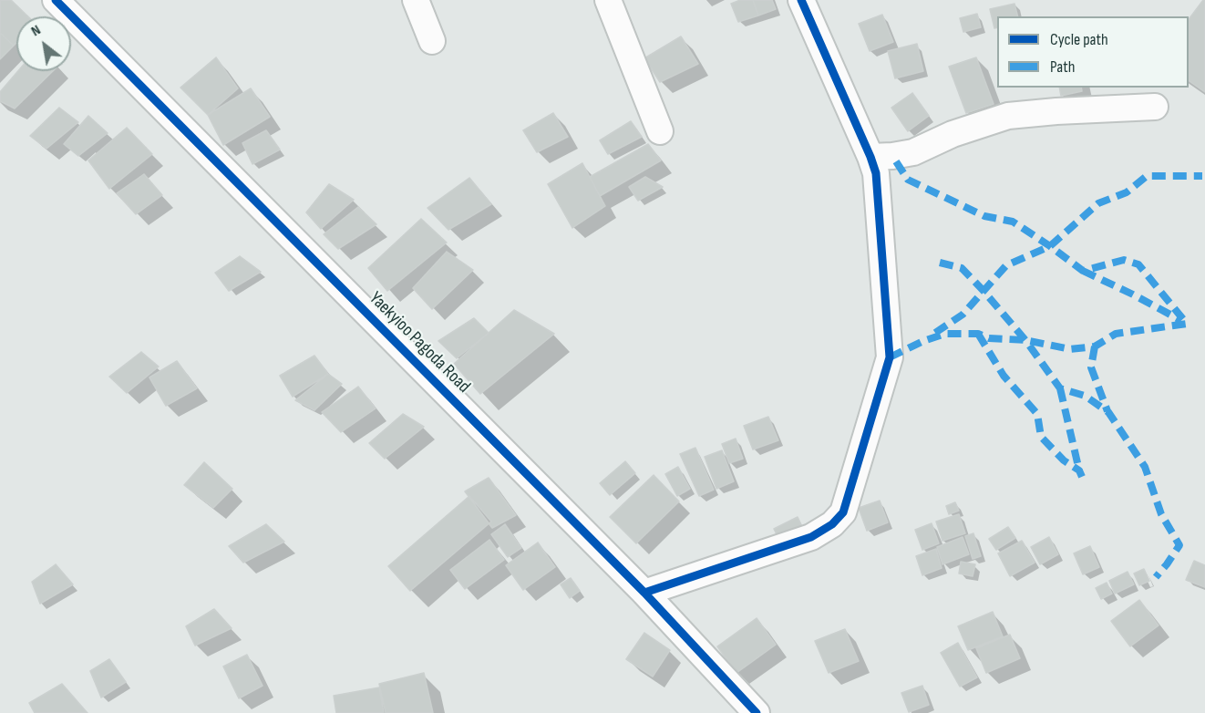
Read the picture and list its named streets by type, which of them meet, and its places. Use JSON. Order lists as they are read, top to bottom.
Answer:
{
  "streets": {
    "street": ["Yaekyioo Pagoda Road"]
  },
  "legend": ["Cycle path", "Path"],
  "north": "top left"
}
